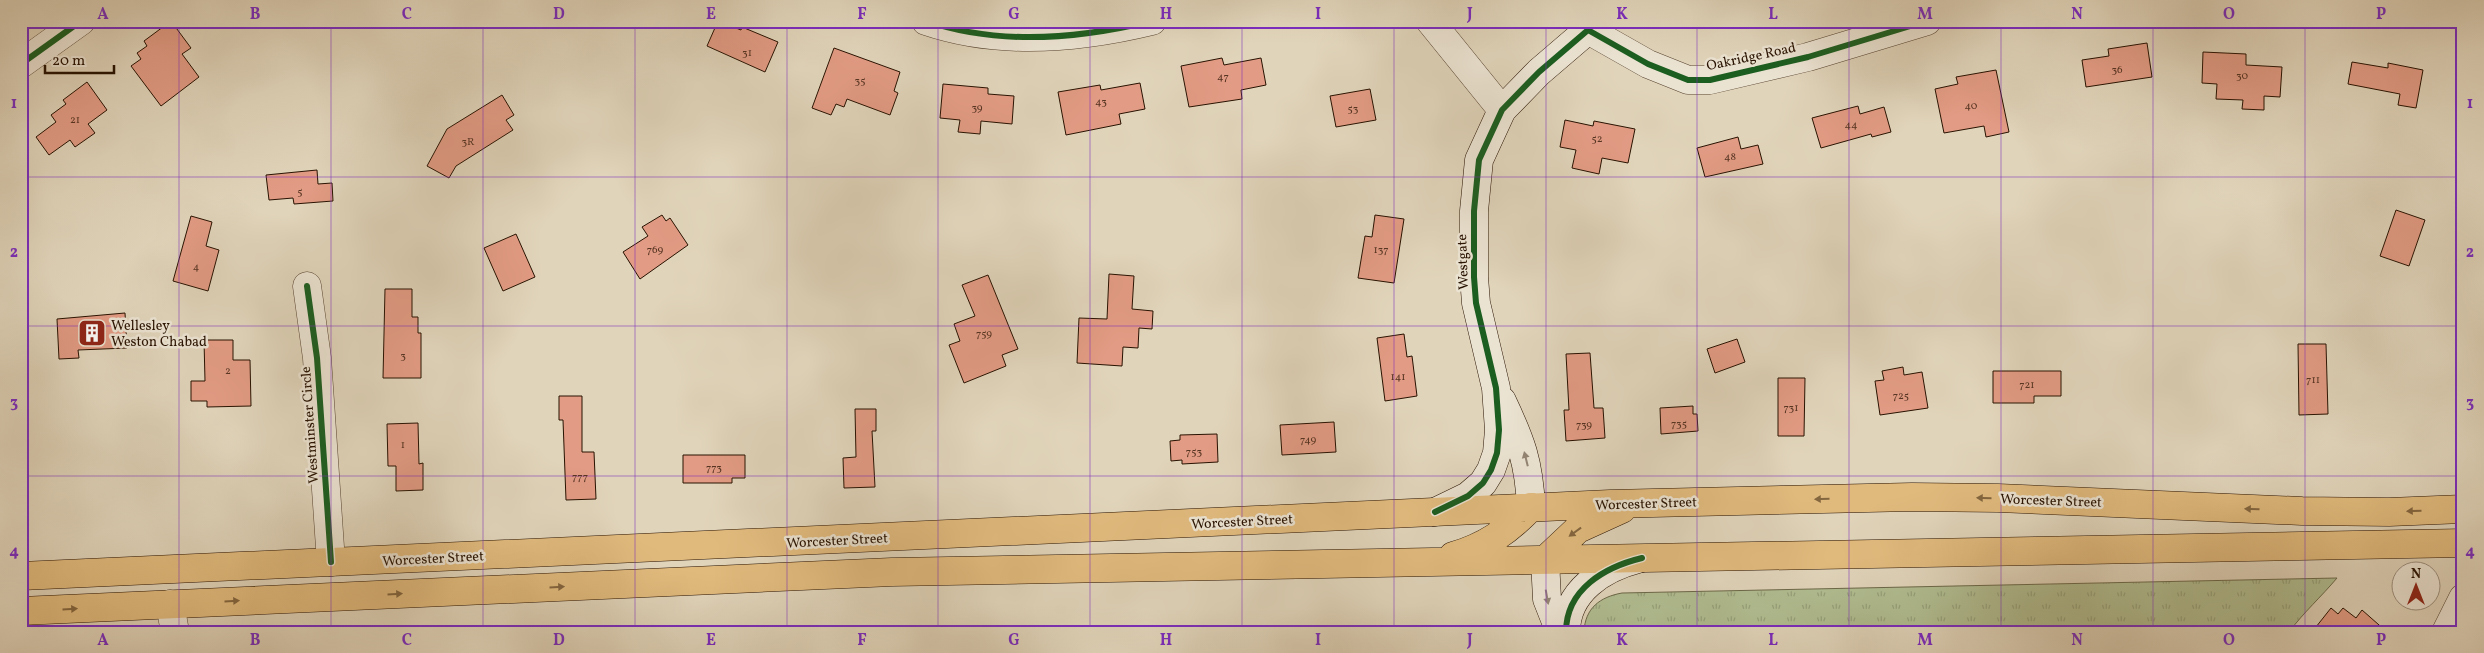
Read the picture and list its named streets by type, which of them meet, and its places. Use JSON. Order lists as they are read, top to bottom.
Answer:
{
  "streets": {
    "highway": ["Worcester Street"],
    "street": ["Oakridge Road", "Westgate", "Westminster Circle"]
  },
  "crossings": [
    ["Oakridge Road", "Westgate"],
    ["Westgate", "Worcester Street"],
    ["Westminster Circle", "Worcester Street"]
  ],
  "places": {
    "building": ["Wellesley Weston Chabad"]
  },
  "house_numbers": [
    "31",
    "36",
    "30",
    "47",
    "35",
    "43",
    "40",
    "39",
    "53",
    "21",
    "44",
    "52",
    "3R",
    "48",
    "5",
    "769",
    "137",
    "4",
    "759",
    "3",
    "2",
    "141",
    "711",
    "721",
    "725",
    "731",
    "735",
    "739",
    "749",
    "1",
    "753",
    "773",
    "777"
  ],
  "scale_bar": "20 m",
  "north": "top",
  "grid": {
    "columns": [
      "A",
      "B",
      "C",
      "D",
      "E",
      "F",
      "G",
      "H",
      "I",
      "J",
      "K",
      "L",
      "M",
      "N",
      "O",
      "P"
    ],
    "rows": [
      "1",
      "2",
      "3",
      "4"
    ]
  }
}
